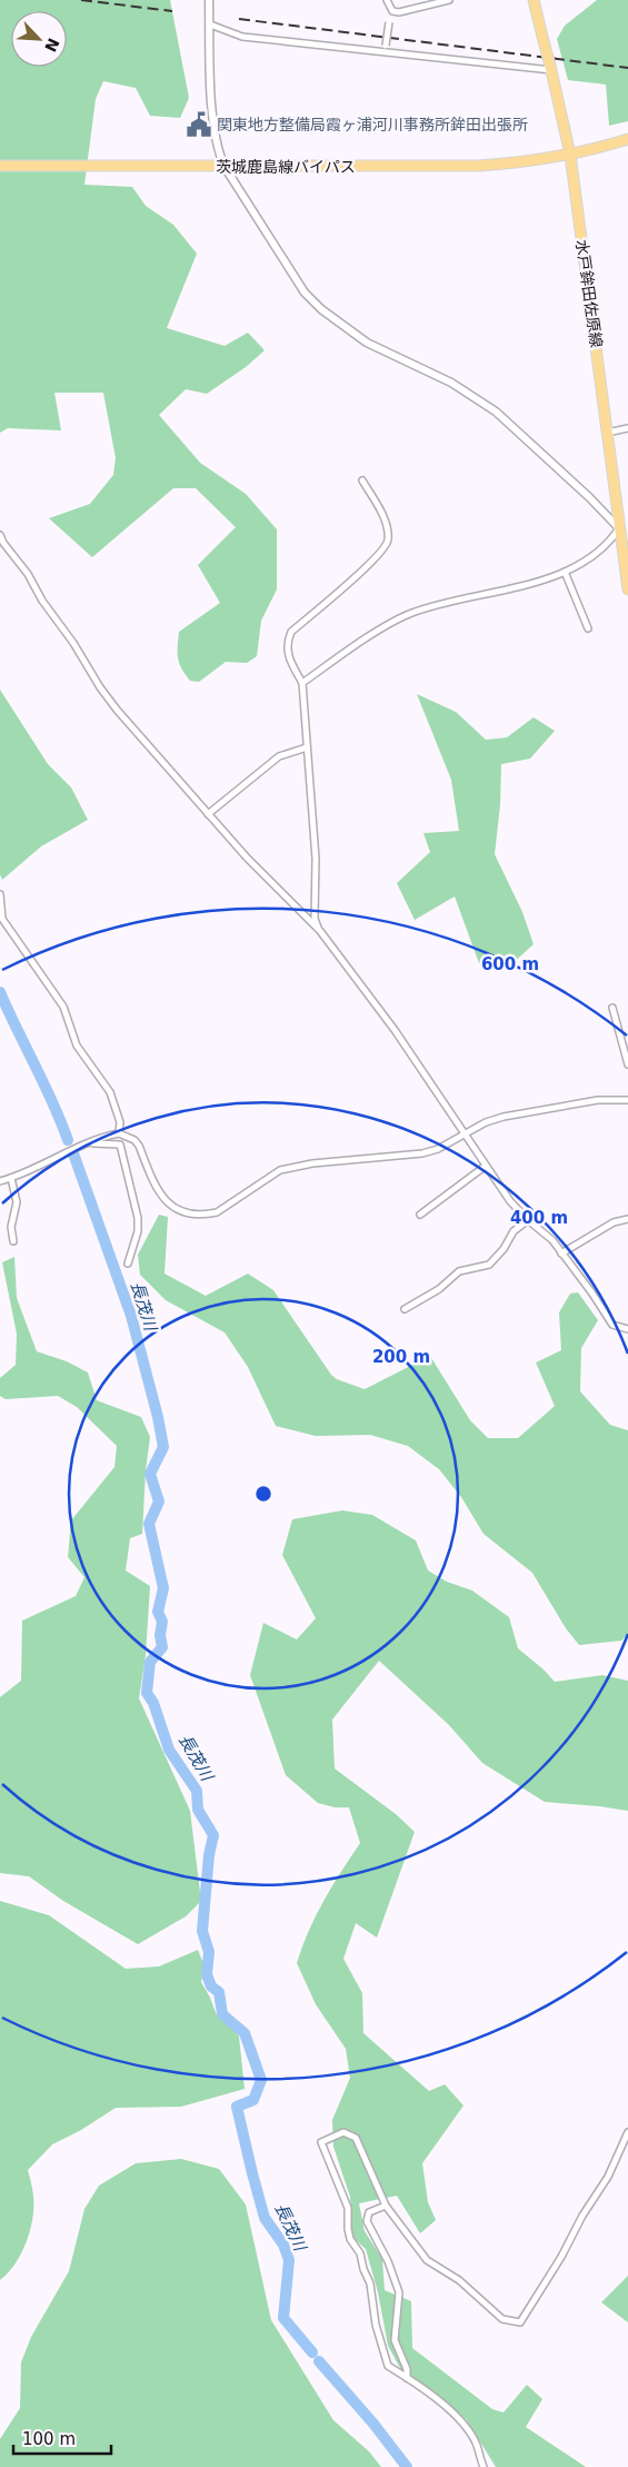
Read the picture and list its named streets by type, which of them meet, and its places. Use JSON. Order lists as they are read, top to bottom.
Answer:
{
  "streets": {
    "main road": ["茨城鹿島線バイパス", "水戸鉾田佐原線"]
  },
  "crossings": [
    ["茨城鹿島線バイパス", "水戸鉾田佐原線"]
  ],
  "water": ["長茂川"],
  "places": {
    "public building": ["関東地方整備局霞ヶ浦河川事務所鉾田出張所"]
  },
  "scale_bar": "100 m",
  "north": "bottom right",
  "rings": ["600 m", "400 m", "200 m"]
}
